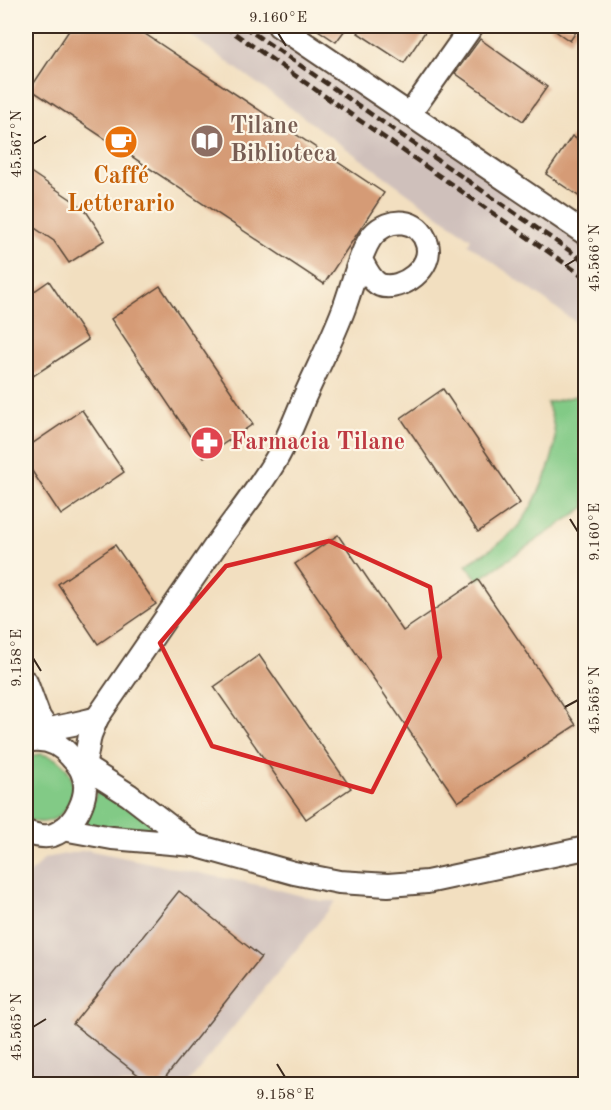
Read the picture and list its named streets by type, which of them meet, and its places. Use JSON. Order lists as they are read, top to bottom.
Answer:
{
  "places": {
    "library": ["Tilane Biblioteca"],
    "cafe": ["Caffé Letterario"],
    "pharmacy": ["Farmacia Tilane"]
  },
  "coordinates": [
    "9.160°E",
    "45.567°N",
    "45.566°N",
    "9.158°E",
    "45.565°N"
  ]
}
